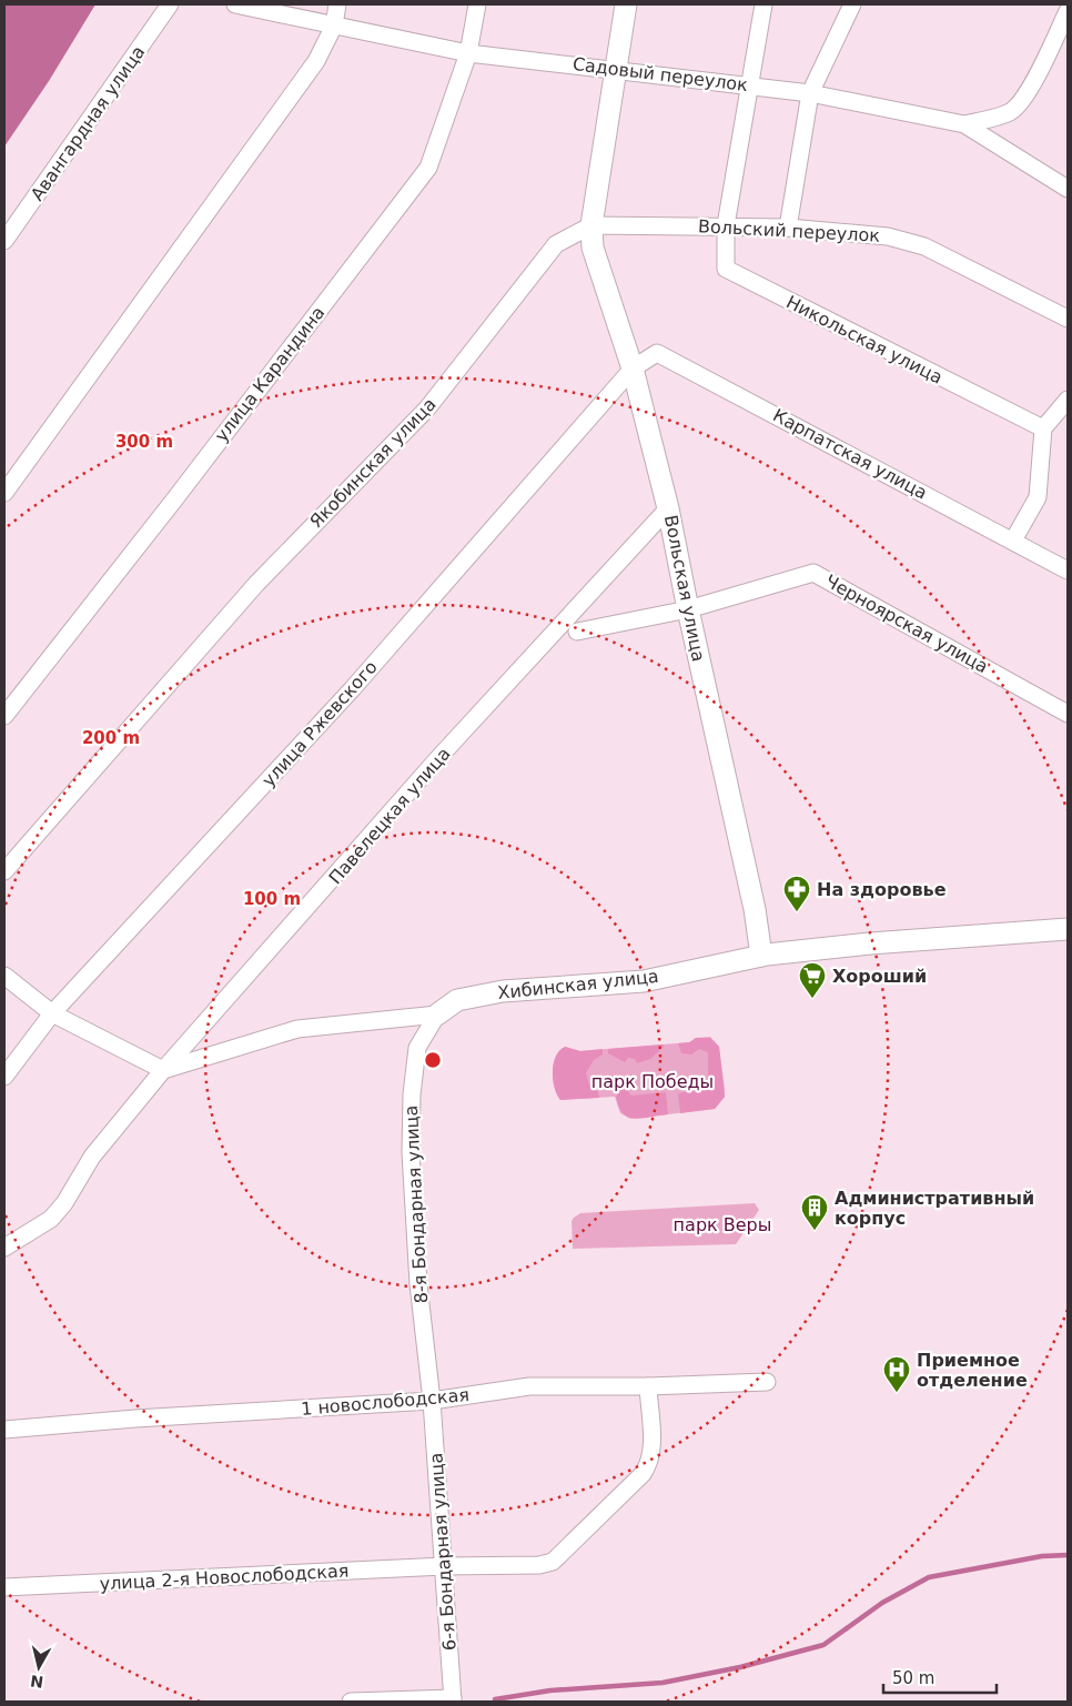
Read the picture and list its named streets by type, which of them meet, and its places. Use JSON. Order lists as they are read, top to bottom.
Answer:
{
  "streets": {
    "street": [
      "Садовый переулок",
      "Авангардная улица",
      "Вольский переулок",
      "Никольская улица",
      "улица Карандина",
      "Карпатская улица",
      "Якобинская улица",
      "Вольская улица",
      "Черноярская улица",
      "улица Ржевского",
      "Павелецкая улица",
      "Хибинская улица",
      "8-я Бондарная улица",
      "1 новослободская",
      "6-я Бондарная улица",
      "улица 2-я Новослободская"
    ]
  },
  "crossings": [
    ["Садовый переулок", "улица Карандина"],
    ["Вольский переулок", "Никольская улица"],
    ["Вольский переулок", "Якобинская улица"],
    ["Вольский переулок", "Вольская улица"],
    ["Карпатская улица", "Вольская улица"],
    ["Карпатская улица", "улица Ржевского"],
    ["Якобинская улица", "Вольская улица"],
    ["Вольская улица", "Черноярская улица"],
    ["Вольская улица", "улица Ржевского"],
    ["Вольская улица", "Павелецкая улица"],
    ["Вольская улица", "Хибинская улица"],
    ["Павелецкая улица", "Хибинская улица"],
    ["Хибинская улица", "8-я Бондарная улица"],
    ["8-я Бондарная улица", "1 новослободская"],
    ["8-я Бондарная улица", "6-я Бондарная улица"],
    ["1 новослободская", "6-я Бондарная улица"],
    ["1 новослободская", "улица 2-я Новослободская"],
    ["6-я Бондарная улица", "улица 2-я Новослободская"]
  ],
  "parks": ["парк Победы", "парк Веры"],
  "places": {
    "pharmacy": ["На здоровье"],
    "supermarket": ["Хороший"],
    "building": ["Административный корпус"],
    "hospital": ["Приемное отделение"]
  },
  "scale_bar": "50 m",
  "north": "bottom",
  "rings": ["300 m", "200 m", "100 m"]
}
